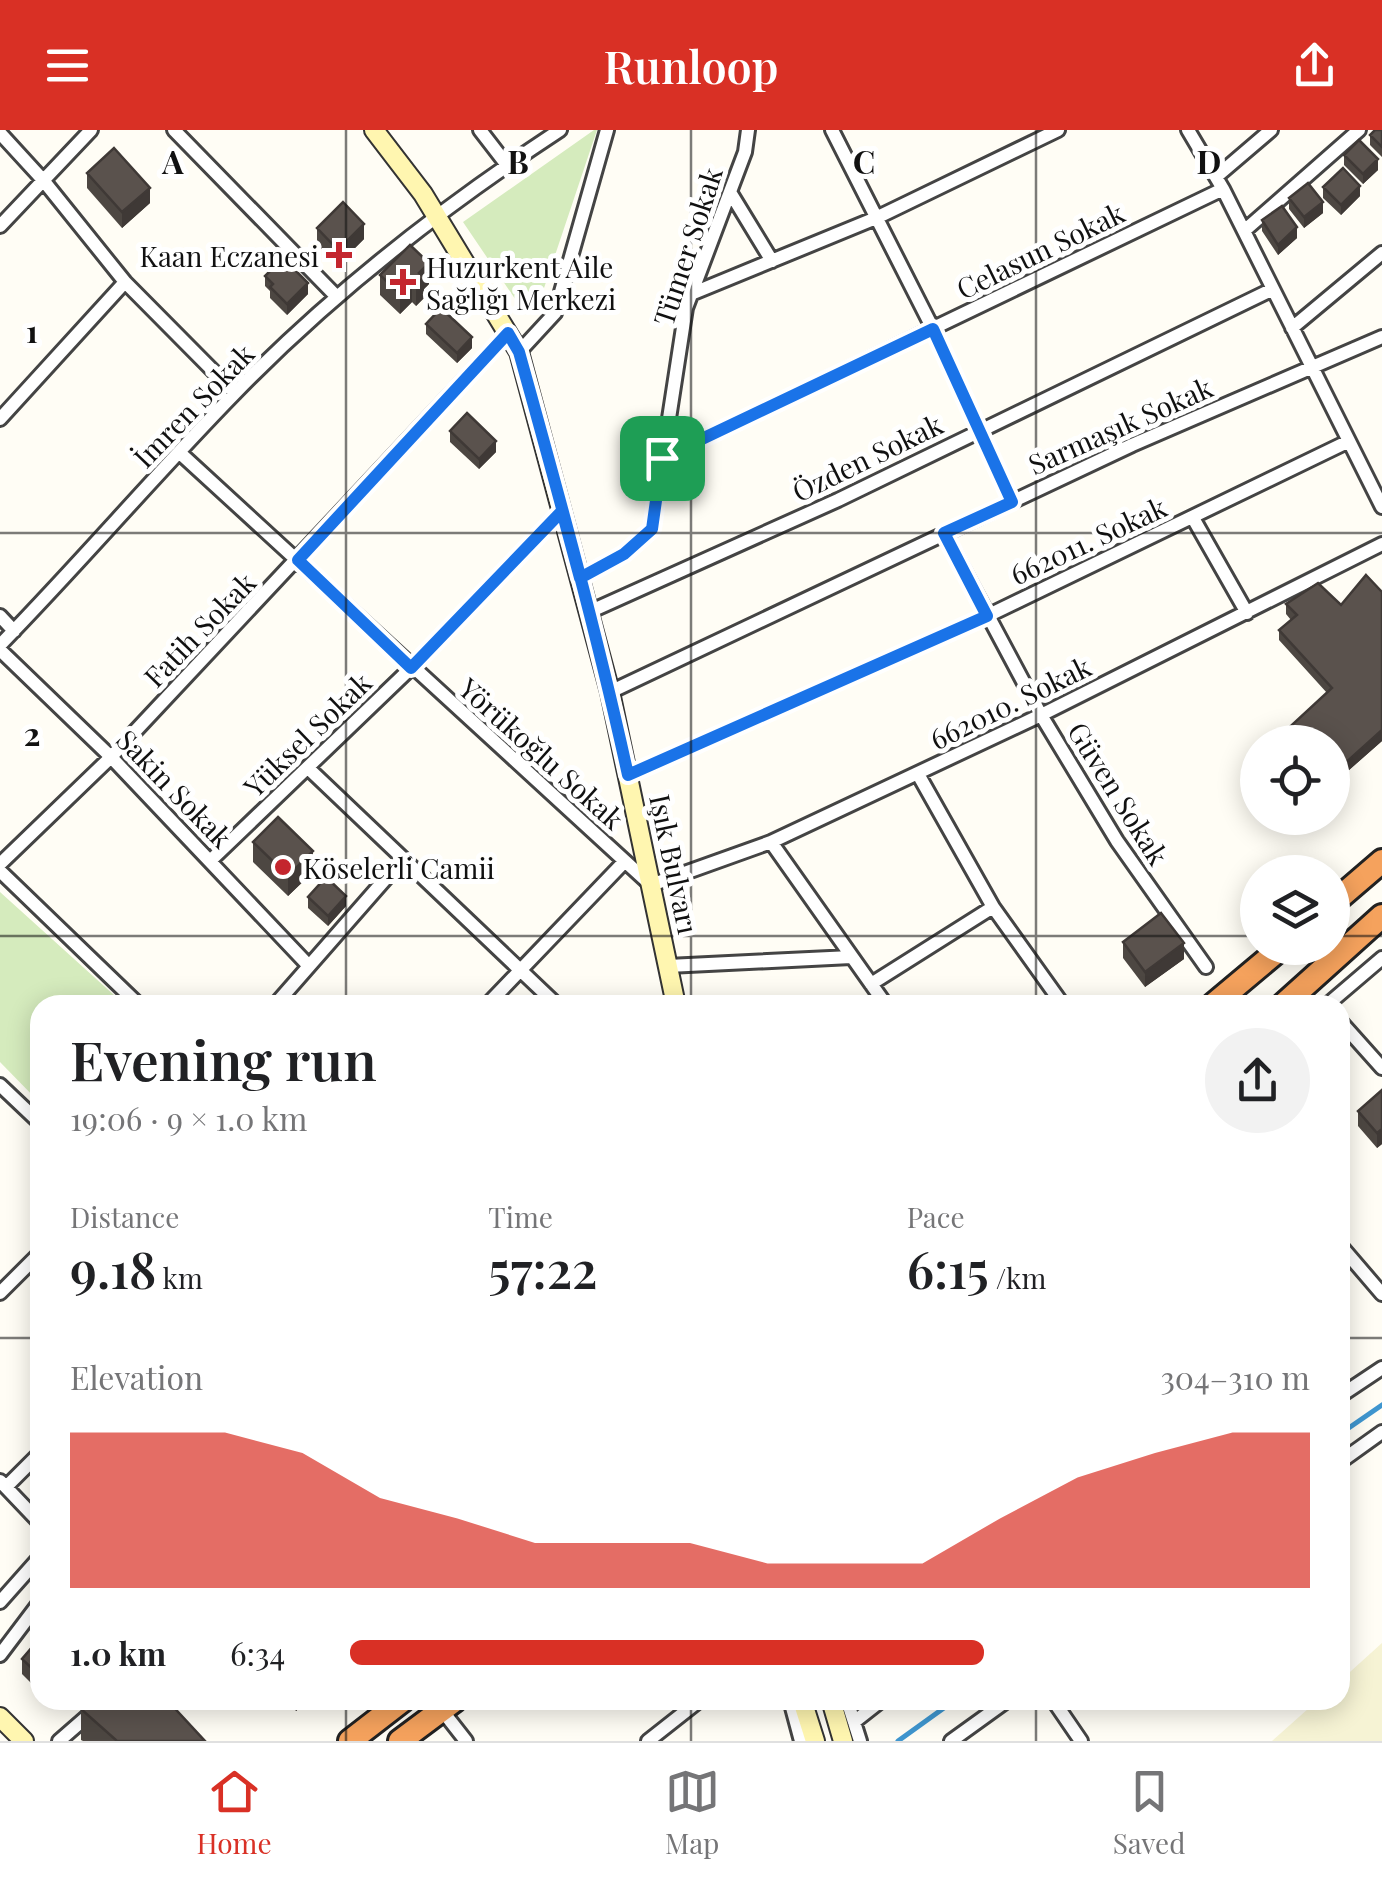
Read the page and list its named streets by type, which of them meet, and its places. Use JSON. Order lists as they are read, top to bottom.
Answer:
{
  "streets": {
    "main road": ["Işık Bulvarı"],
    "street": [
      "Tümer Sokak",
      "Celasun Sokak",
      "İmren Sokak",
      "Sarmaşık Sokak",
      "Özden Sokak",
      "662011. Sokak",
      "Fatih Sokak",
      "662010. Sokak",
      "Yüksel Sokak",
      "Yörükoğlu Sokak",
      "Sakin Sokak",
      "Güven Sokak"
    ]
  },
  "crossings": [
    ["Tümer Sokak", "Celasun Sokak"],
    ["Tümer Sokak", "Işık Bulvarı"],
    ["İmren Sokak", "Yörükoğlu Sokak"],
    ["İmren Sokak", "Sakin Sokak"],
    ["İmren Sokak", "Işık Bulvarı"],
    ["Sarmaşık Sokak", "Güven Sokak"],
    ["Sarmaşık Sokak", "Işık Bulvarı"],
    ["Özden Sokak", "Işık Bulvarı"],
    ["662011. Sokak", "Güven Sokak"],
    ["662011. Sokak", "Işık Bulvarı"],
    ["Fatih Sokak", "Yörükoğlu Sokak"],
    ["Fatih Sokak", "Sakin Sokak"],
    ["Fatih Sokak", "Işık Bulvarı"],
    ["662010. Sokak", "Yörükoğlu Sokak"],
    ["662010. Sokak", "Güven Sokak"],
    ["662010. Sokak", "Işık Bulvarı"],
    ["Yüksel Sokak", "Yörükoğlu Sokak"],
    ["Yüksel Sokak", "Sakin Sokak"],
    ["Yüksel Sokak", "Işık Bulvarı"],
    ["Yörükoğlu Sokak", "Işık Bulvarı"]
  ],
  "places": {
    "health": ["Kaan Eczanesi", "Huzurkent Aile Sağlığı Merkezi"],
    "other": ["Köselerli Camii"]
  },
  "page": {
    "header": "Runloop",
    "heading": ["Evening run", "19:06 · 9 × 1.0 km"],
    "stats": [
      ["Distance", "9.18 km"],
      ["Time", "57:22"],
      ["Pace", "6:15 /km"]
    ],
    "chart": ["Elevation", "304–310 m"],
    "list": [
      {
        "name": "1.0 km",
        "note": "6:34"
      }
    ],
    "tabs": ["Home", "Map", "Saved"]
  },
  "grid": {
    "columns": [
      "A",
      "B",
      "C",
      "D"
    ],
    "rows": ["1", "2"]
  }
}
